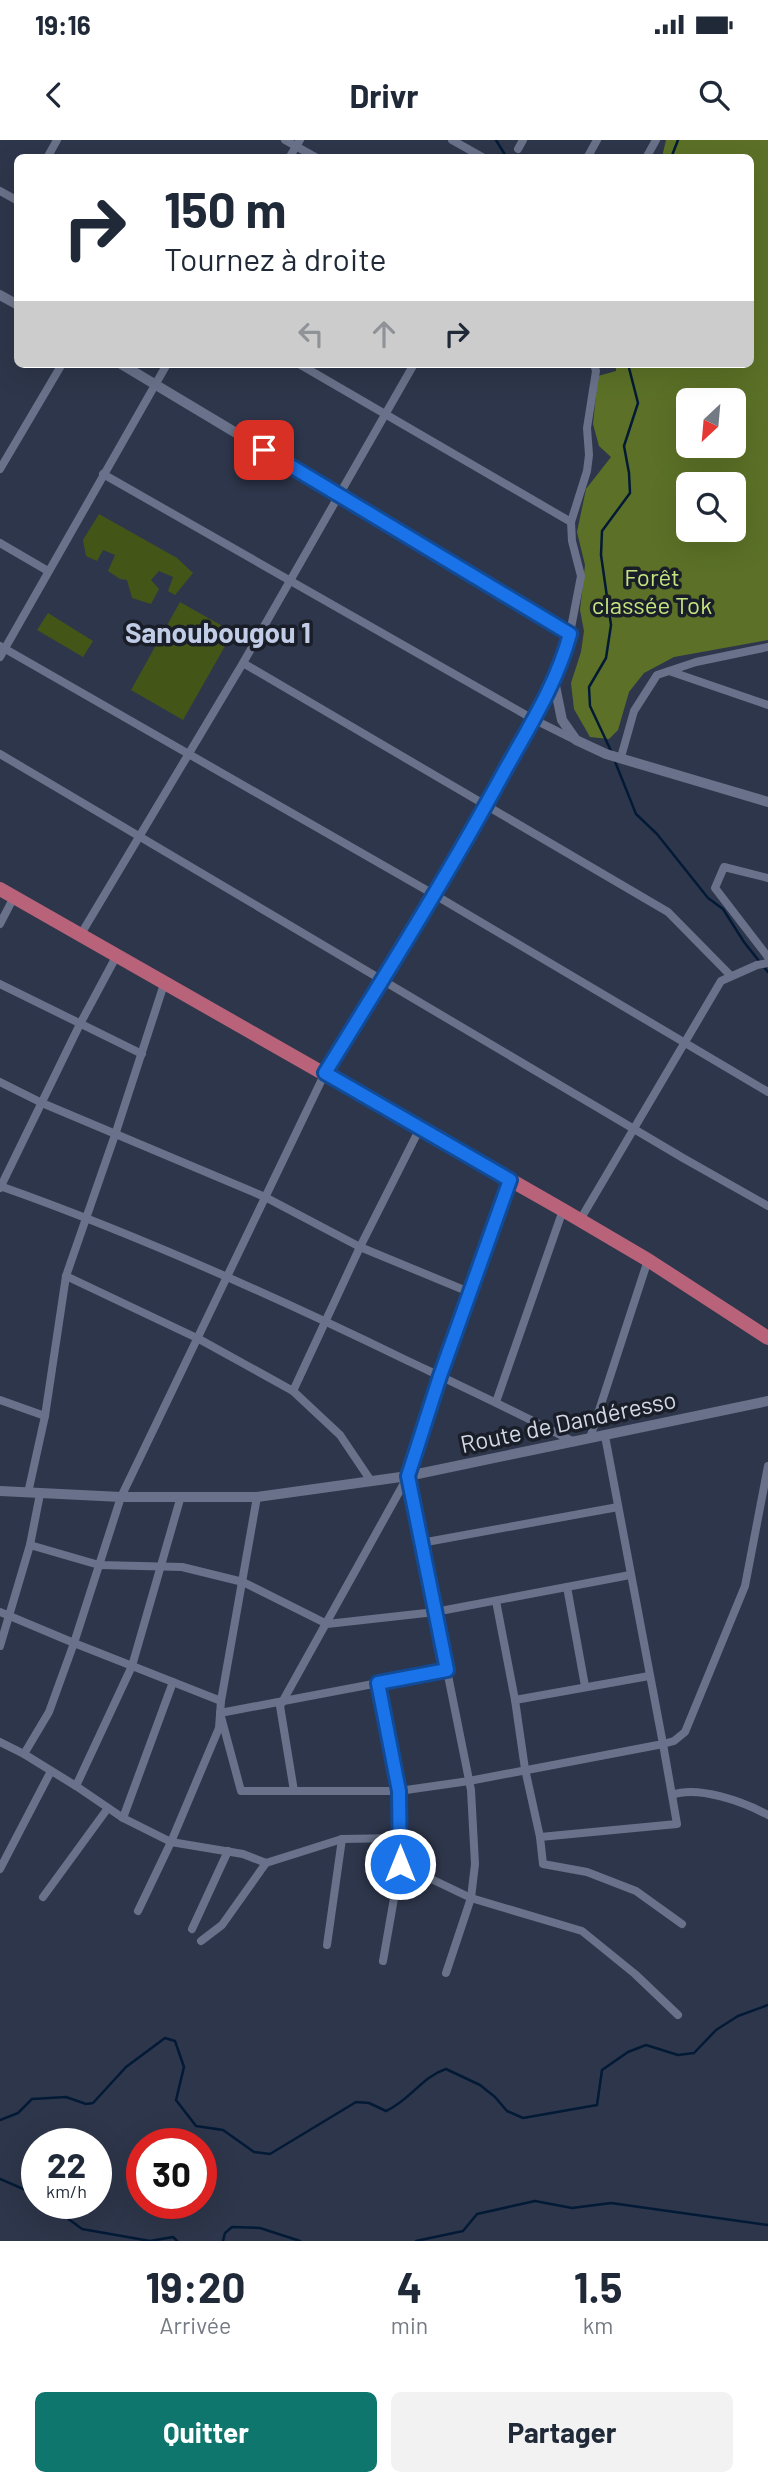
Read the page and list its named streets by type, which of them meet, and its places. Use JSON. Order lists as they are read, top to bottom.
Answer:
{
  "streets": {
    "street": ["Route de Dandéresso"]
  },
  "districts": ["Sanoubougou 1"],
  "parks": ["Forêt classée Tok"],
  "north": "bottom left",
  "page": {
    "status": "19:16",
    "header": "Drivr",
    "turn": ["150 m", "Tournez à droite"],
    "speed": "22 km/h",
    "limit": "30",
    "eta": [
      "19:20",
      "Arrivée",
      "4",
      "min",
      "1.5",
      "km"
    ],
    "buttons": ["Quitter", "Partager"]
  }
}
